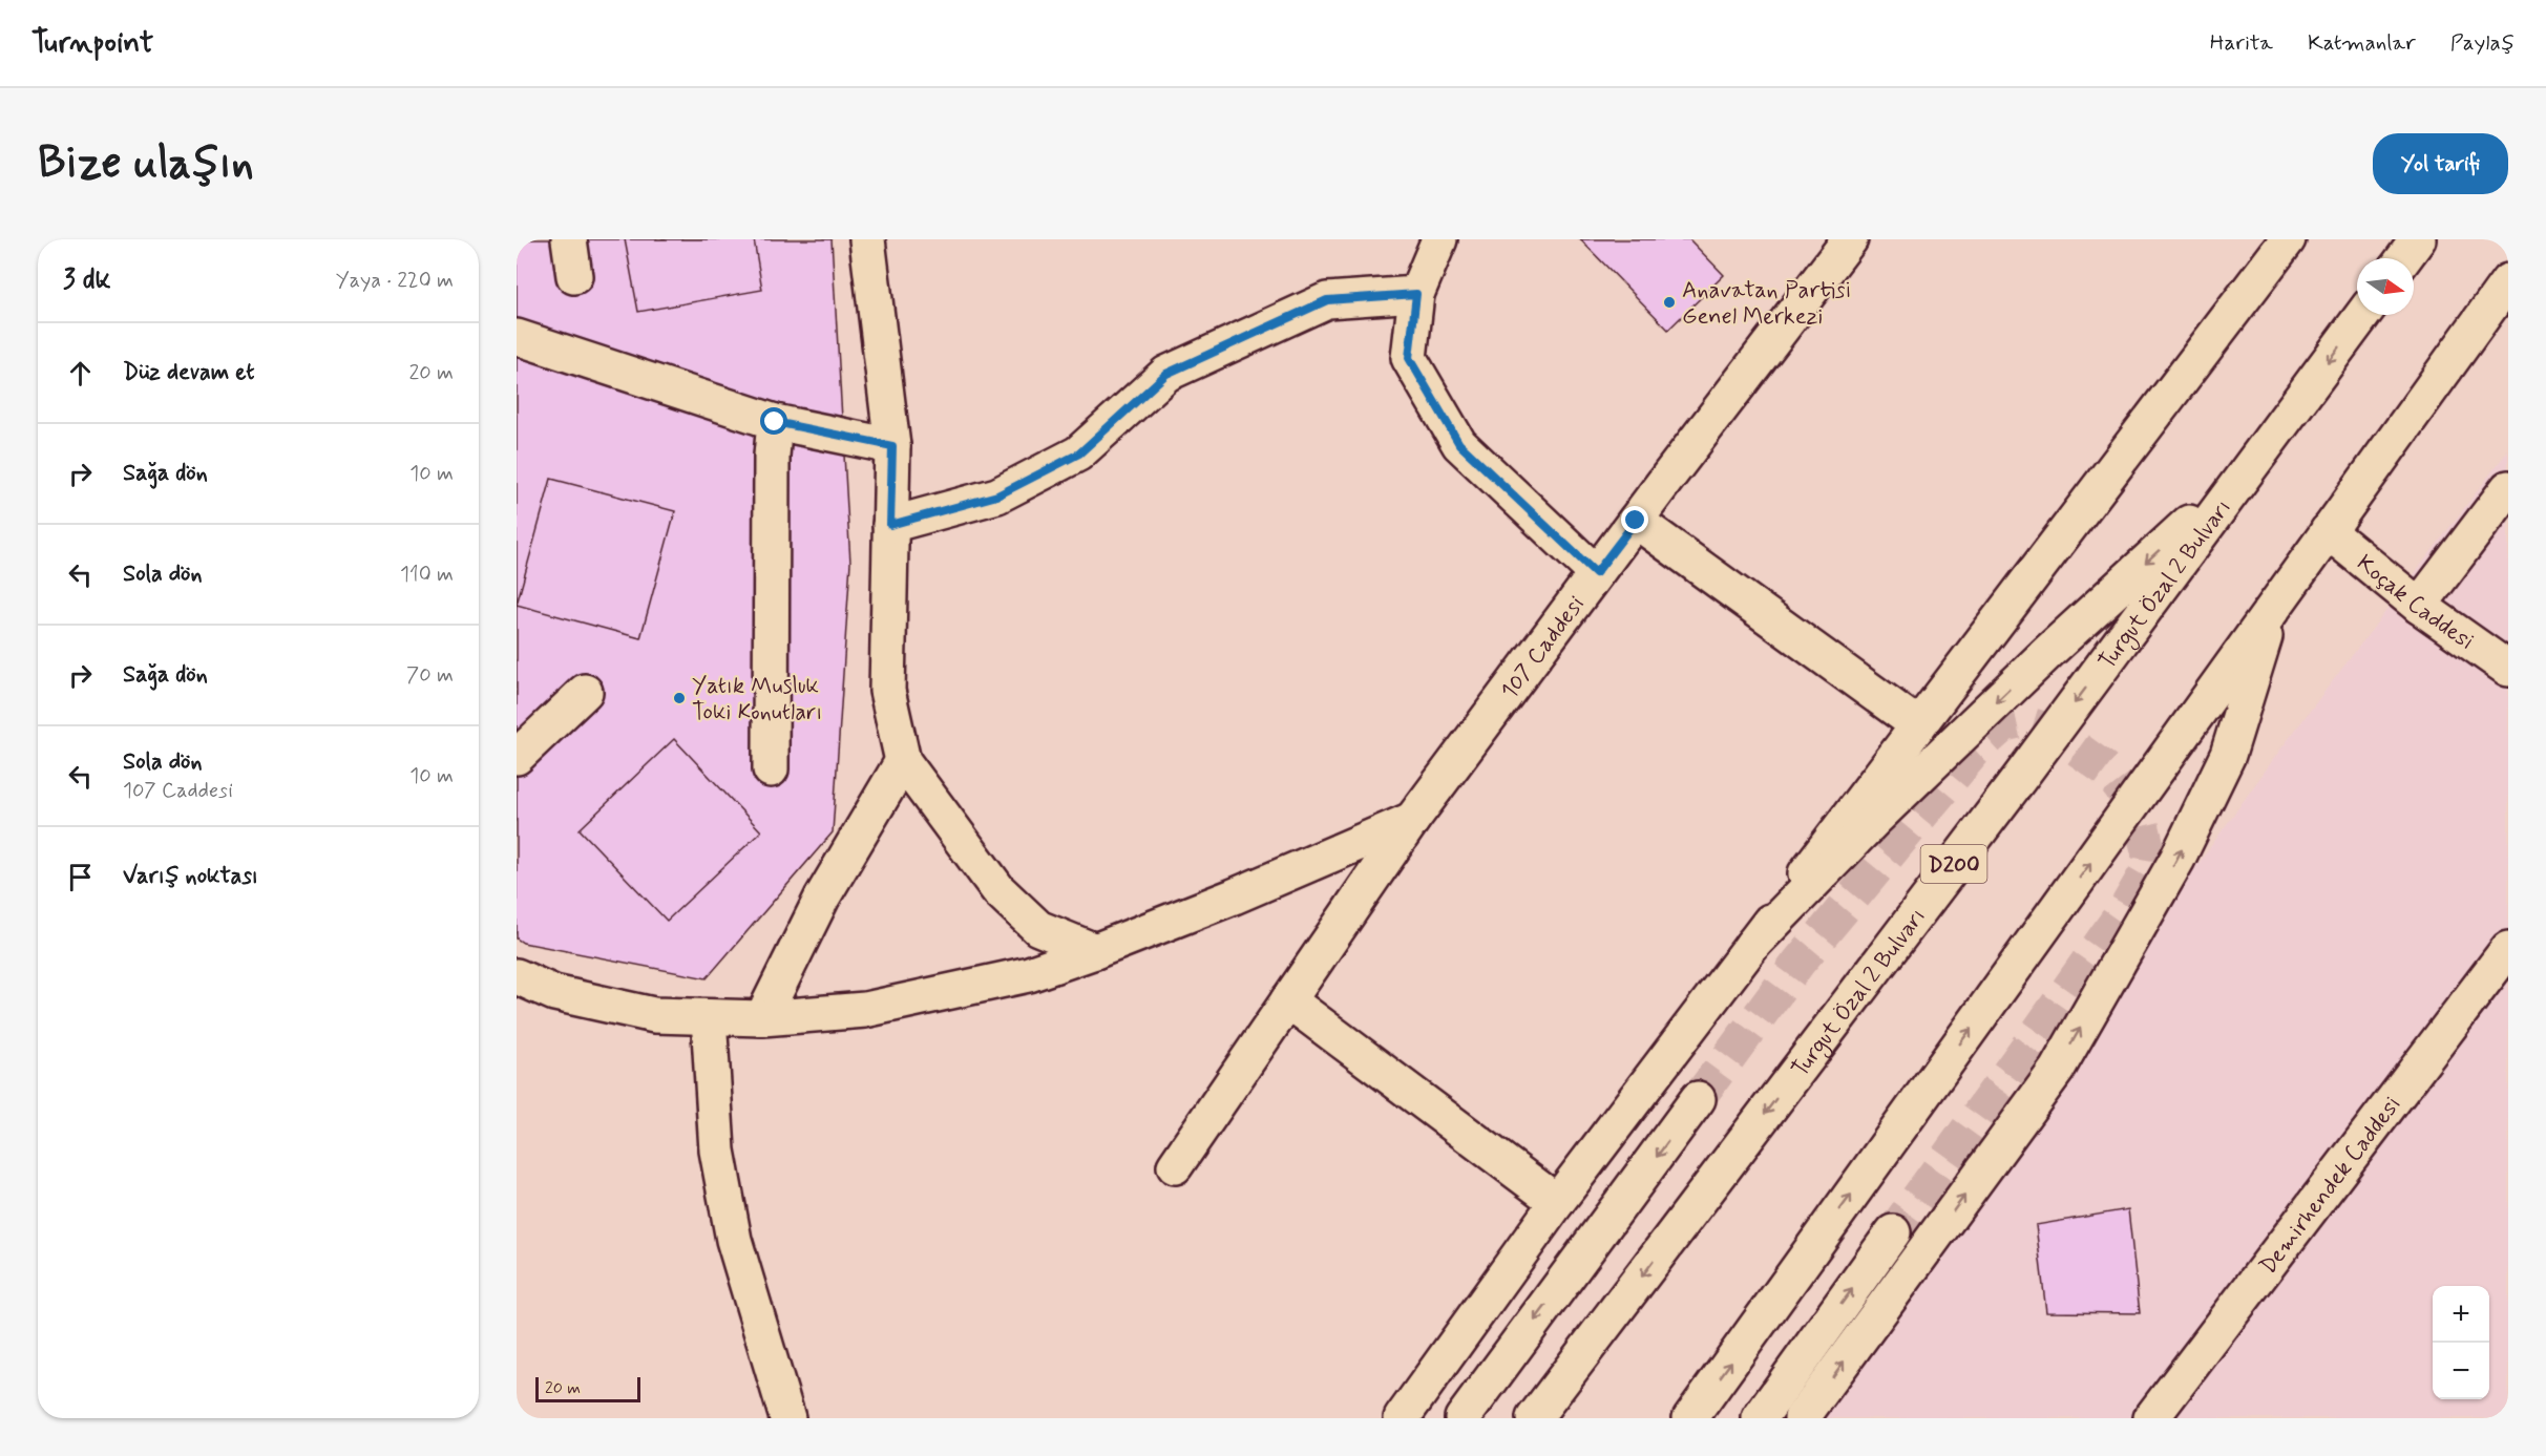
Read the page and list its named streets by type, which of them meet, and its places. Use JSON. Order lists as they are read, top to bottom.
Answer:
{
  "streets": {
    "main road": [
      "Turgut Özal 2 Bulvarı",
      "Koçak Caddesi",
      "107 Caddesi",
      "D200",
      "Demirhendek Caddesi"
    ]
  },
  "places": ["Anavatan Partisi Genel Merkezi", "Yatık Musluk Toki Konutları"],
  "scale_bar": "20 m",
  "north": "right",
  "page": {
    "header": "Turnpoint",
    "nav": ["Harita", "Katmanlar", "Paylaş"],
    "buttons": "Yol tarifi",
    "title": "Bize ulaşın",
    "heading": ["3 dk", "Yaya · 220 m"],
    "list": [
      ["Düz devam et", "20 m"],
      ["Sağa dön", "10 m"],
      ["Sola dön", "110 m"],
      ["Sağa dön", "70 m"],
      ["Sola dön", "107 Caddesi", "10 m"],
      "Varış noktası"
    ],
    "map_buttons": ["+", "−"],
    "scale": "20 m"
  }
}
